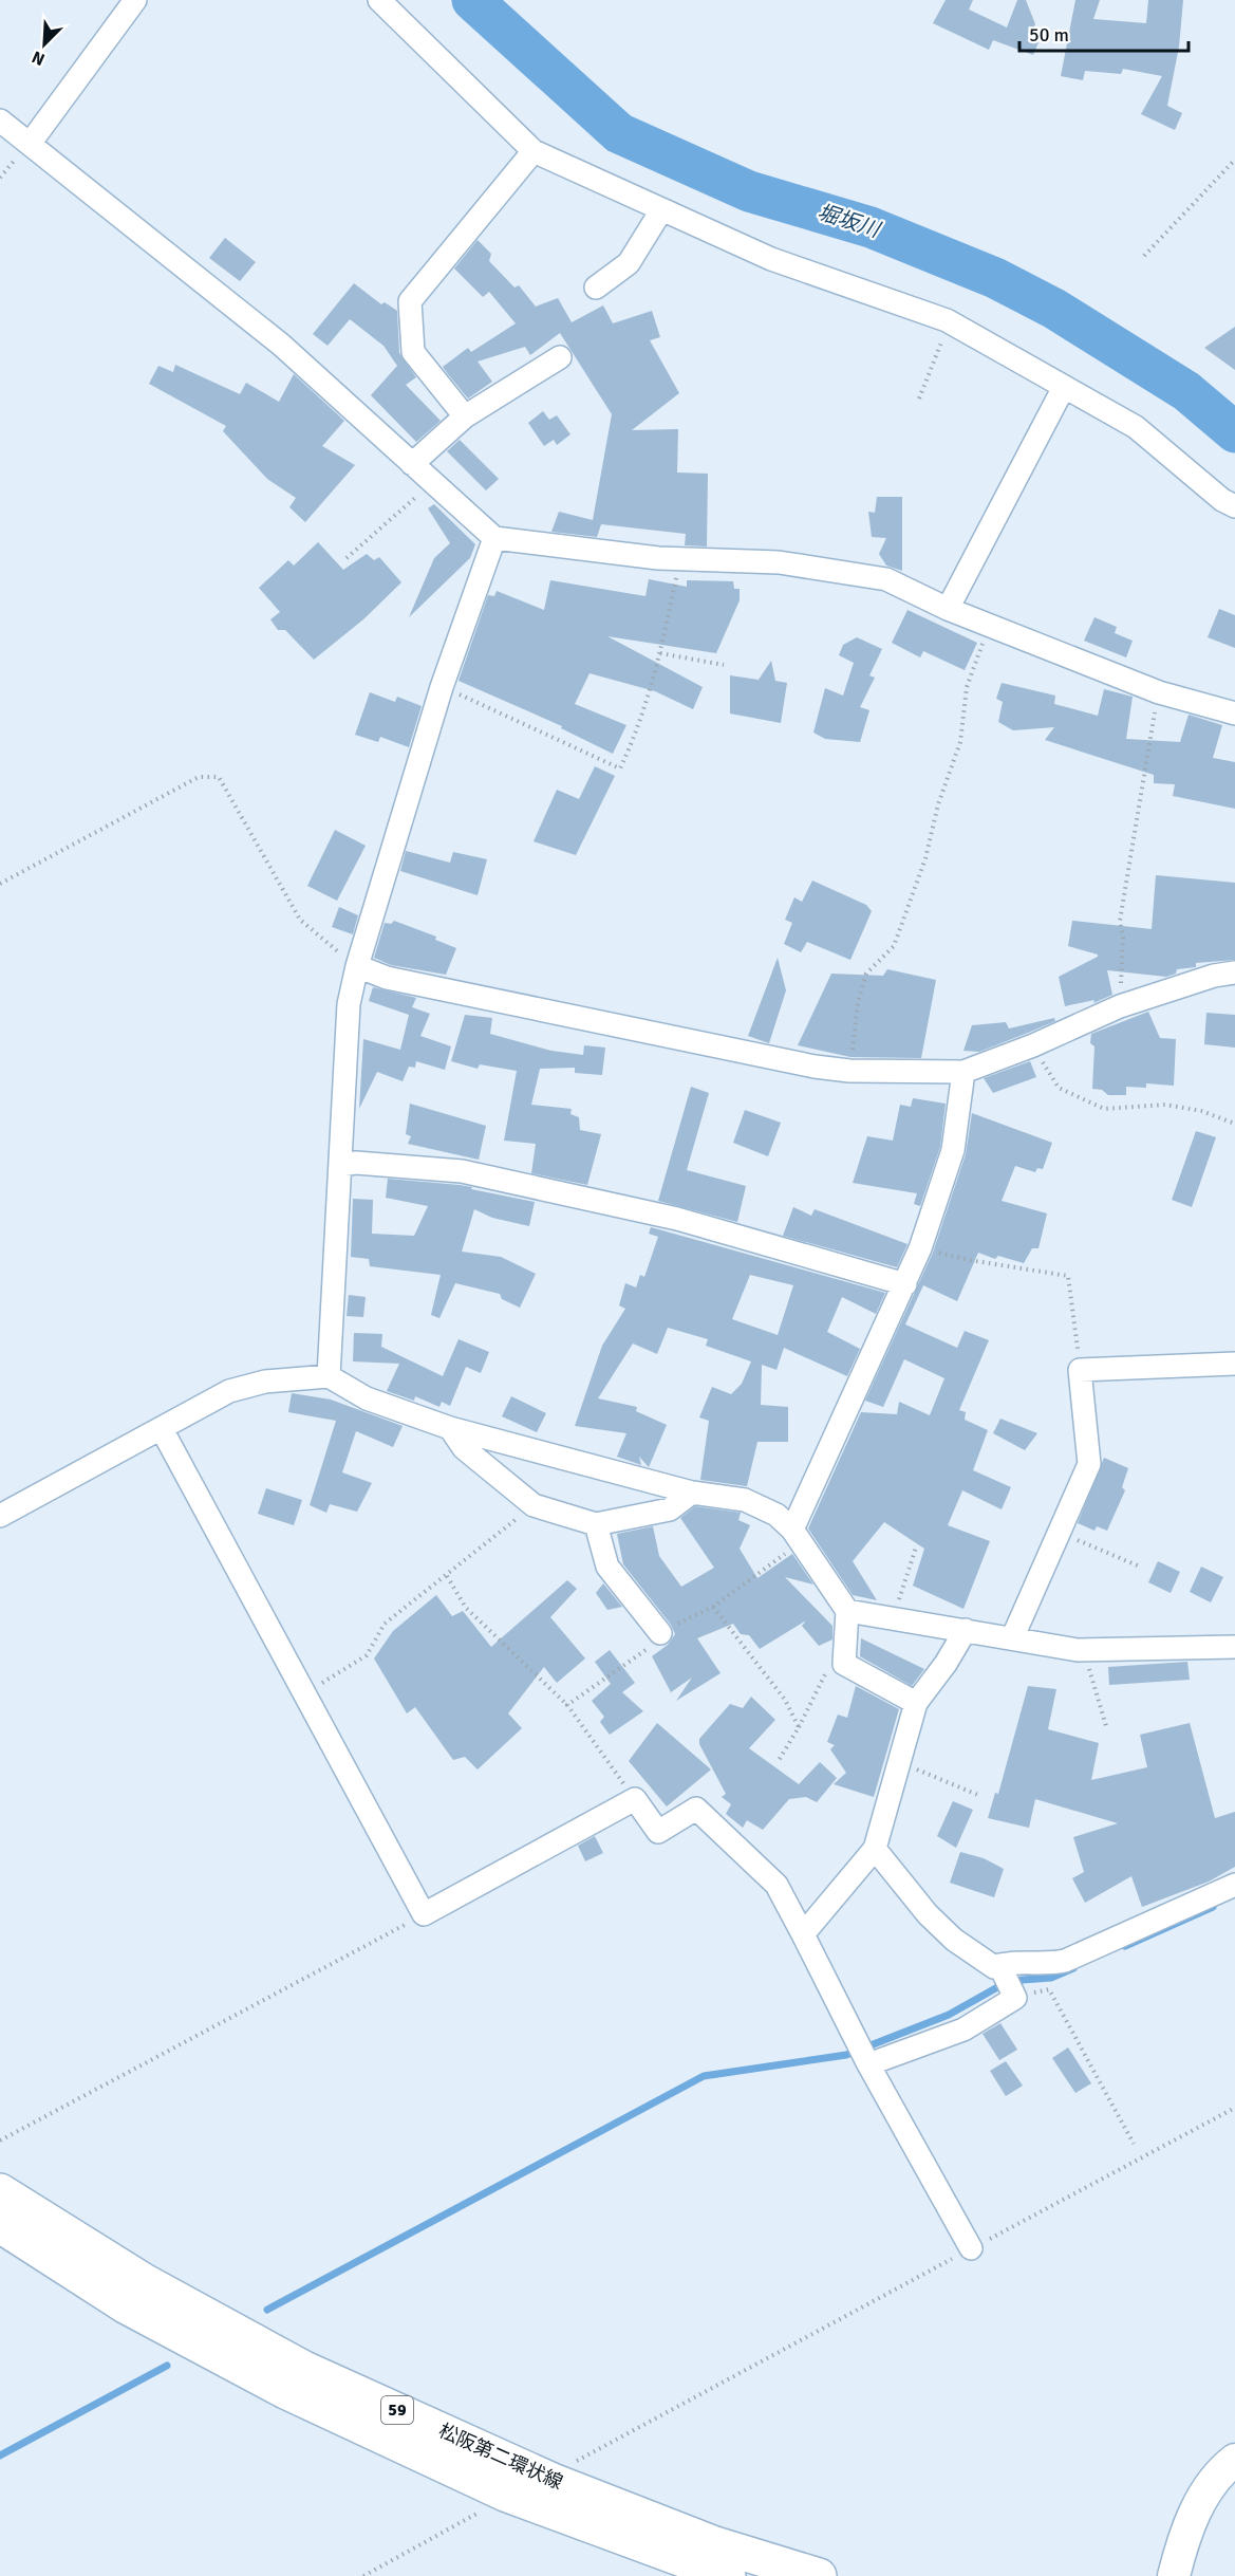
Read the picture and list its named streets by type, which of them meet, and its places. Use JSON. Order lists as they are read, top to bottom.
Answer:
{
  "streets": {
    "main road": ["59", "松阪第二環状線"]
  },
  "water": ["堀坂川"],
  "scale_bar": "50 m",
  "north": "bottom left"
}
